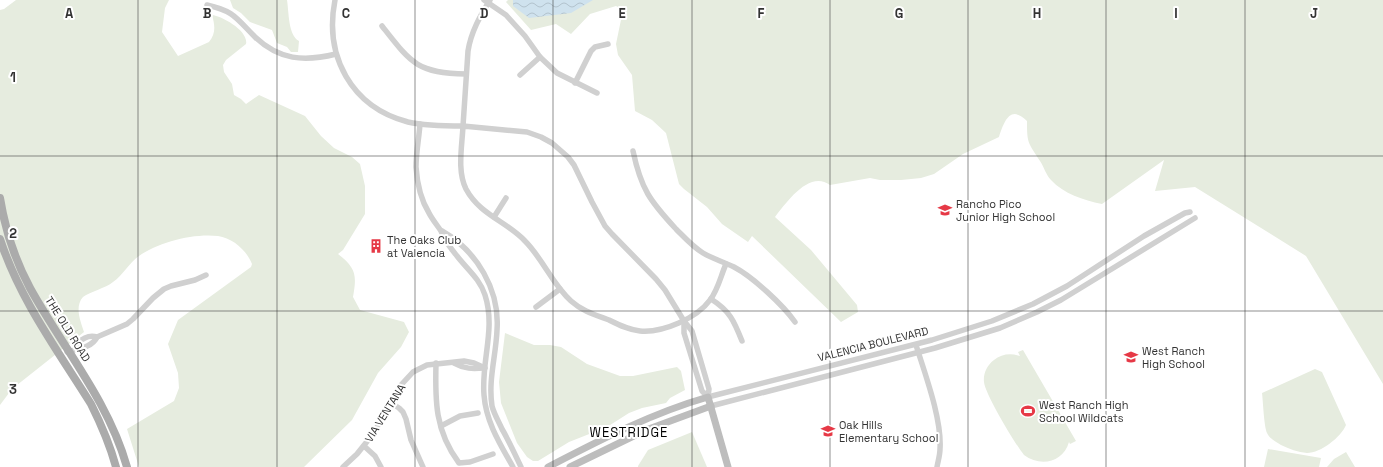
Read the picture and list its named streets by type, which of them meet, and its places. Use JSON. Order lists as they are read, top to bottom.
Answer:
{
  "streets": {
    "main road": ["THE OLD ROAD"],
    "street": ["VALENCIA BOULEVARD", "VIA VENTANA"]
  },
  "districts": ["WESTRIDGE"],
  "places": {
    "school or university": ["Rancho Pico Junior High School", "West Ranch High School", "Oak Hills Elementary School"],
    "building": ["The Oaks Club at Valencia"],
    "sports": ["West Ranch High School Wildcats"]
  },
  "grid": {
    "columns": [
      "A",
      "B",
      "C",
      "D",
      "E",
      "F",
      "G",
      "H",
      "I",
      "J"
    ],
    "rows": ["1", "2", "3"]
  }
}
